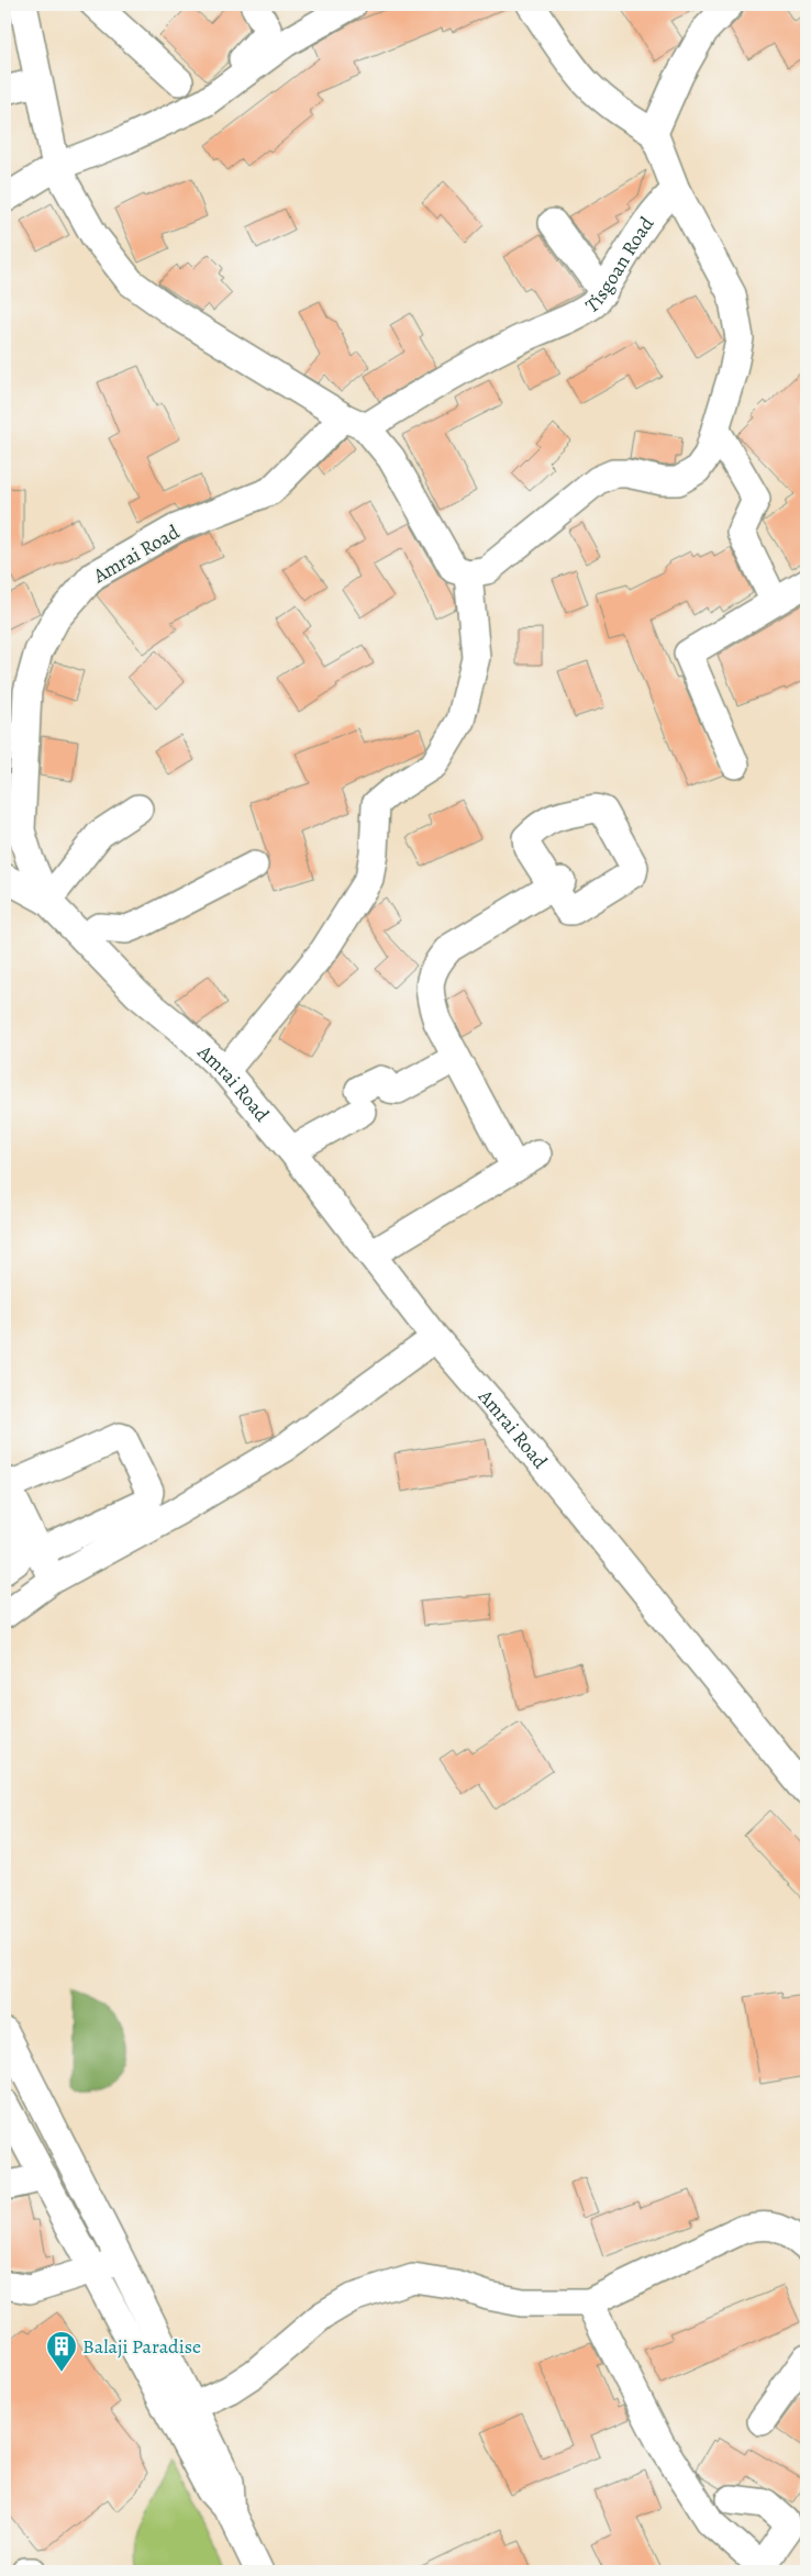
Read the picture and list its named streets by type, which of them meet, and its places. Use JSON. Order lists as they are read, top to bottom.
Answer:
{
  "streets": {
    "street": ["Tisgoan Road", "Amrai Road"]
  },
  "crossings": [
    ["Tisgoan Road", "Amrai Road"]
  ],
  "places": {
    "building": ["Balaji Paradise"]
  }
}
